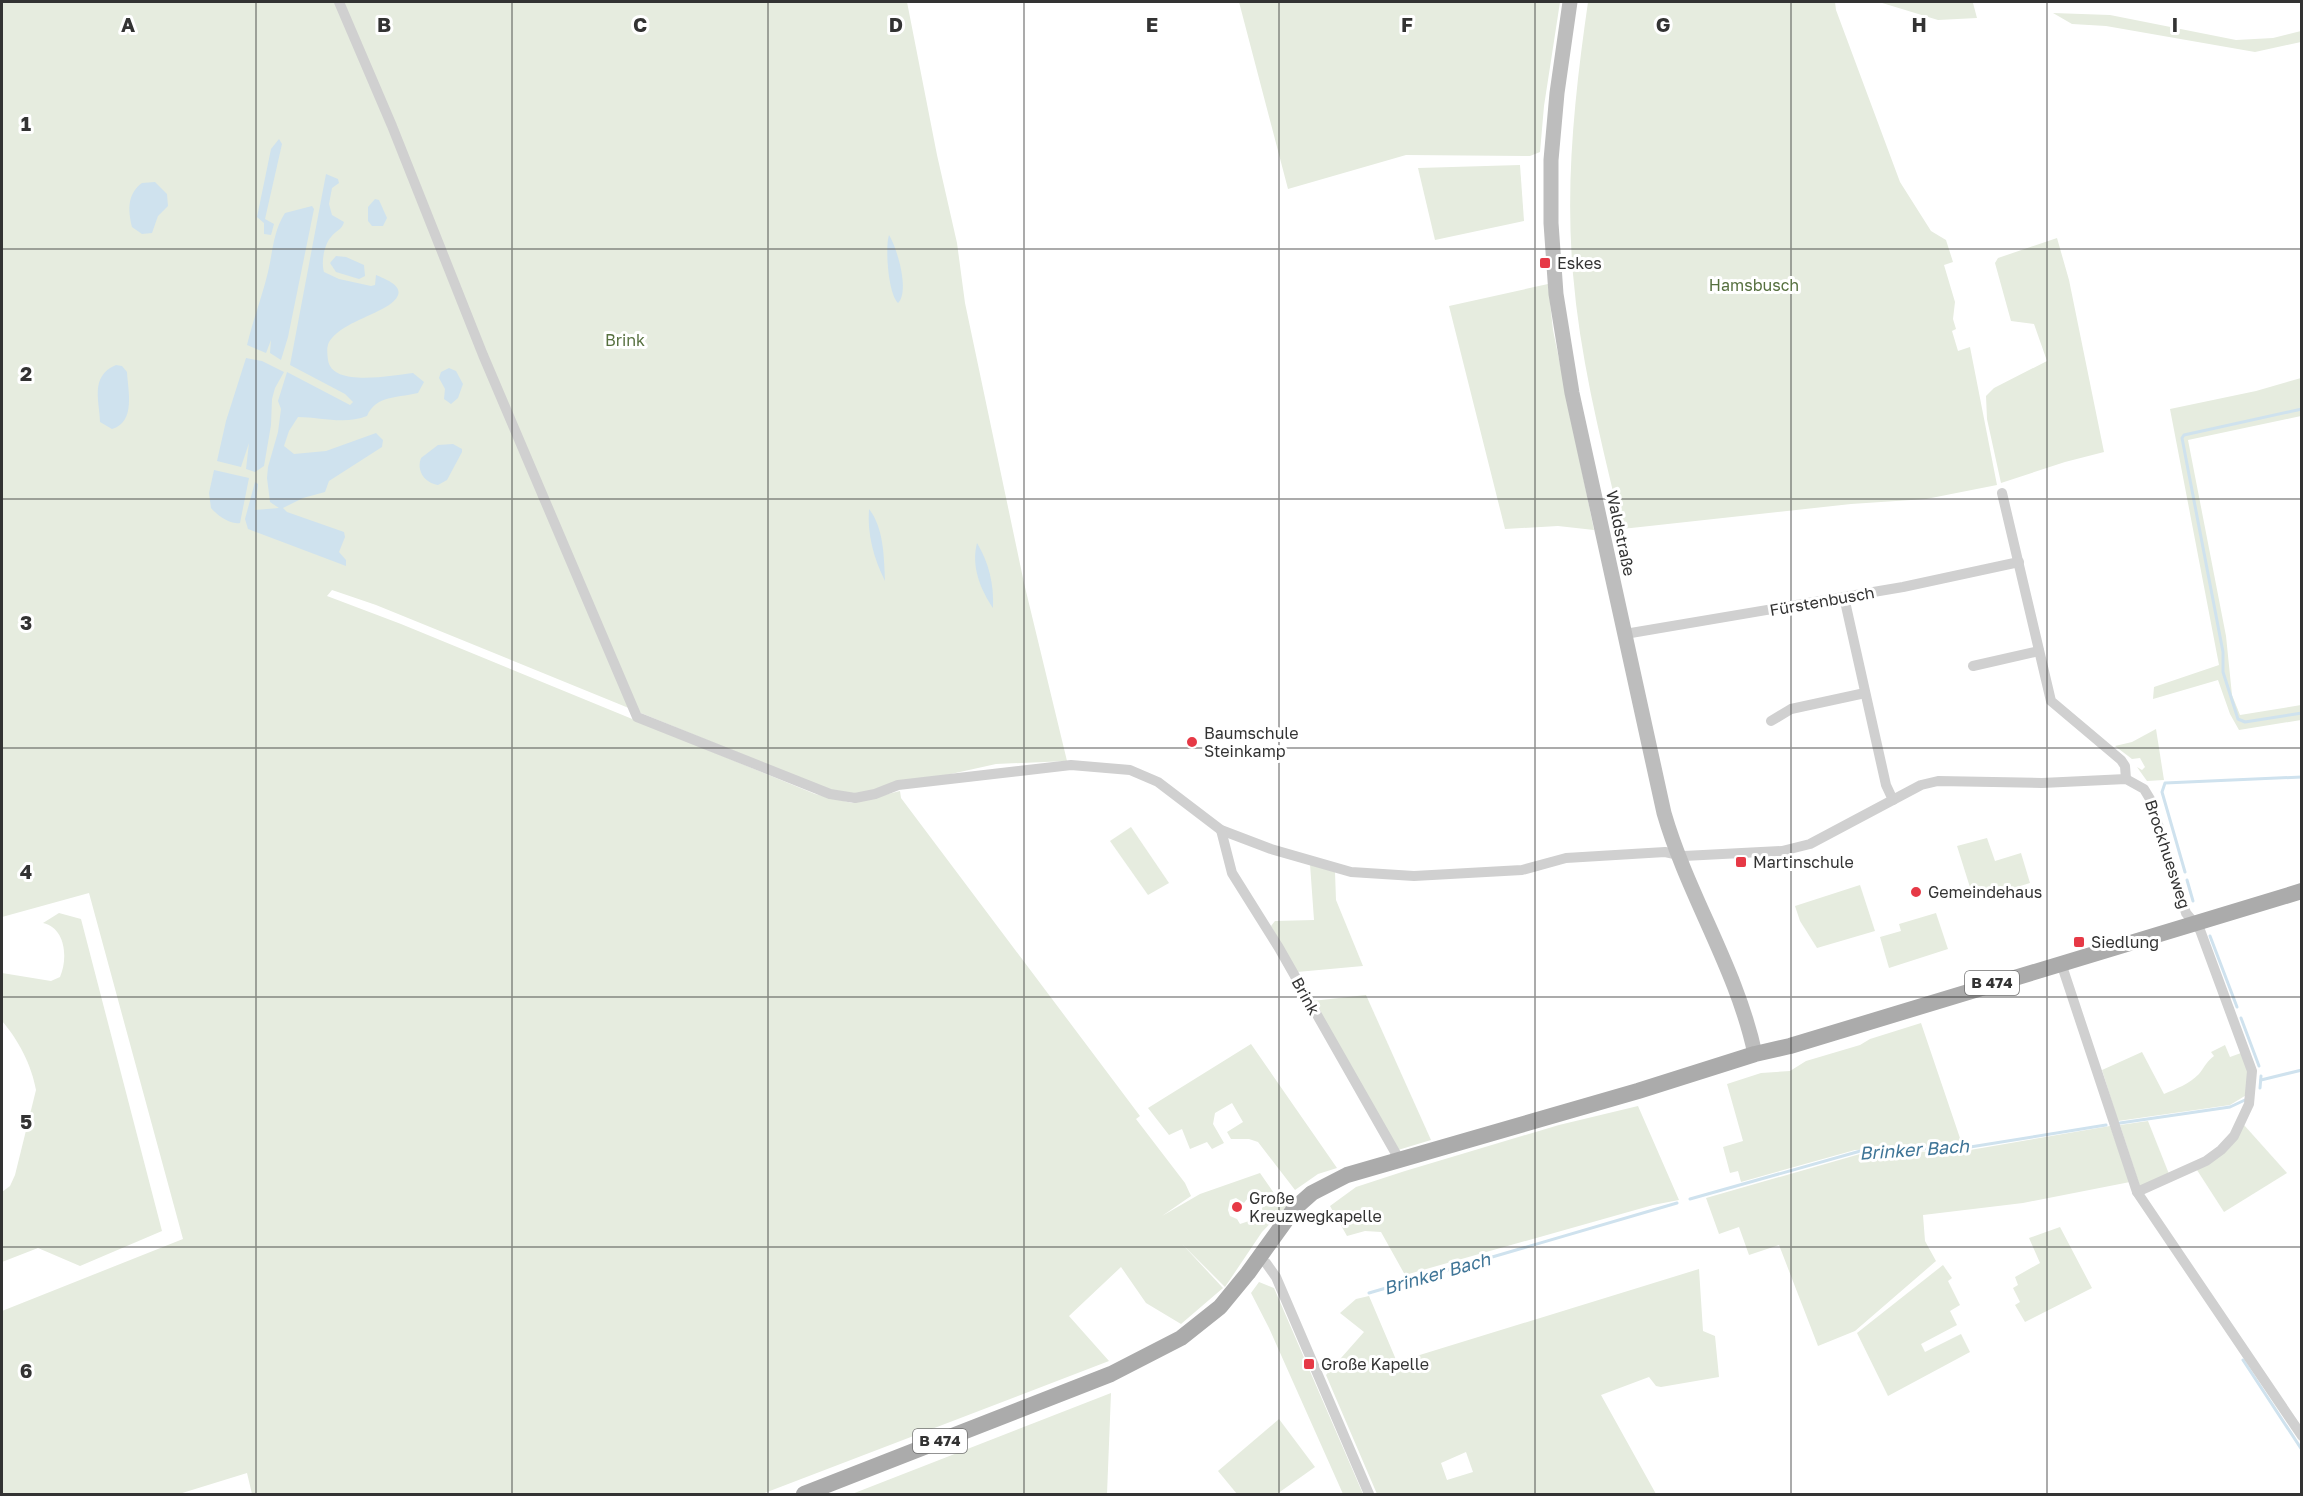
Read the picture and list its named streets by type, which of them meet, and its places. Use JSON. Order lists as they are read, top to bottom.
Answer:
{
  "streets": {
    "main road": ["B 474"],
    "street": [
      "Waldstraße",
      "Fürstenbusch",
      "Brockhuesweg",
      "Brink"
    ]
  },
  "crossings": [
    ["Waldstraße", "Fürstenbusch"],
    ["Waldstraße", "B 474"],
    ["Fürstenbusch", "Brockhuesweg"],
    ["Brockhuesweg", "B 474"],
    ["B 474", "Brink"]
  ],
  "water": ["Brinker Bach"],
  "parks": ["Hamsbusch", "Brink"],
  "places": {
    "transit": [
      "Eskes",
      "Martinschule",
      "Siedlung",
      "Große Kapelle"
    ],
    "other": ["Baumschule Steinkamp", "Gemeindehaus", "Große Kreuzwegkapelle"]
  },
  "grid": {
    "columns": [
      "A",
      "B",
      "C",
      "D",
      "E",
      "F",
      "G",
      "H",
      "I"
    ],
    "rows": [
      "1",
      "2",
      "3",
      "4",
      "5",
      "6"
    ]
  }
}
